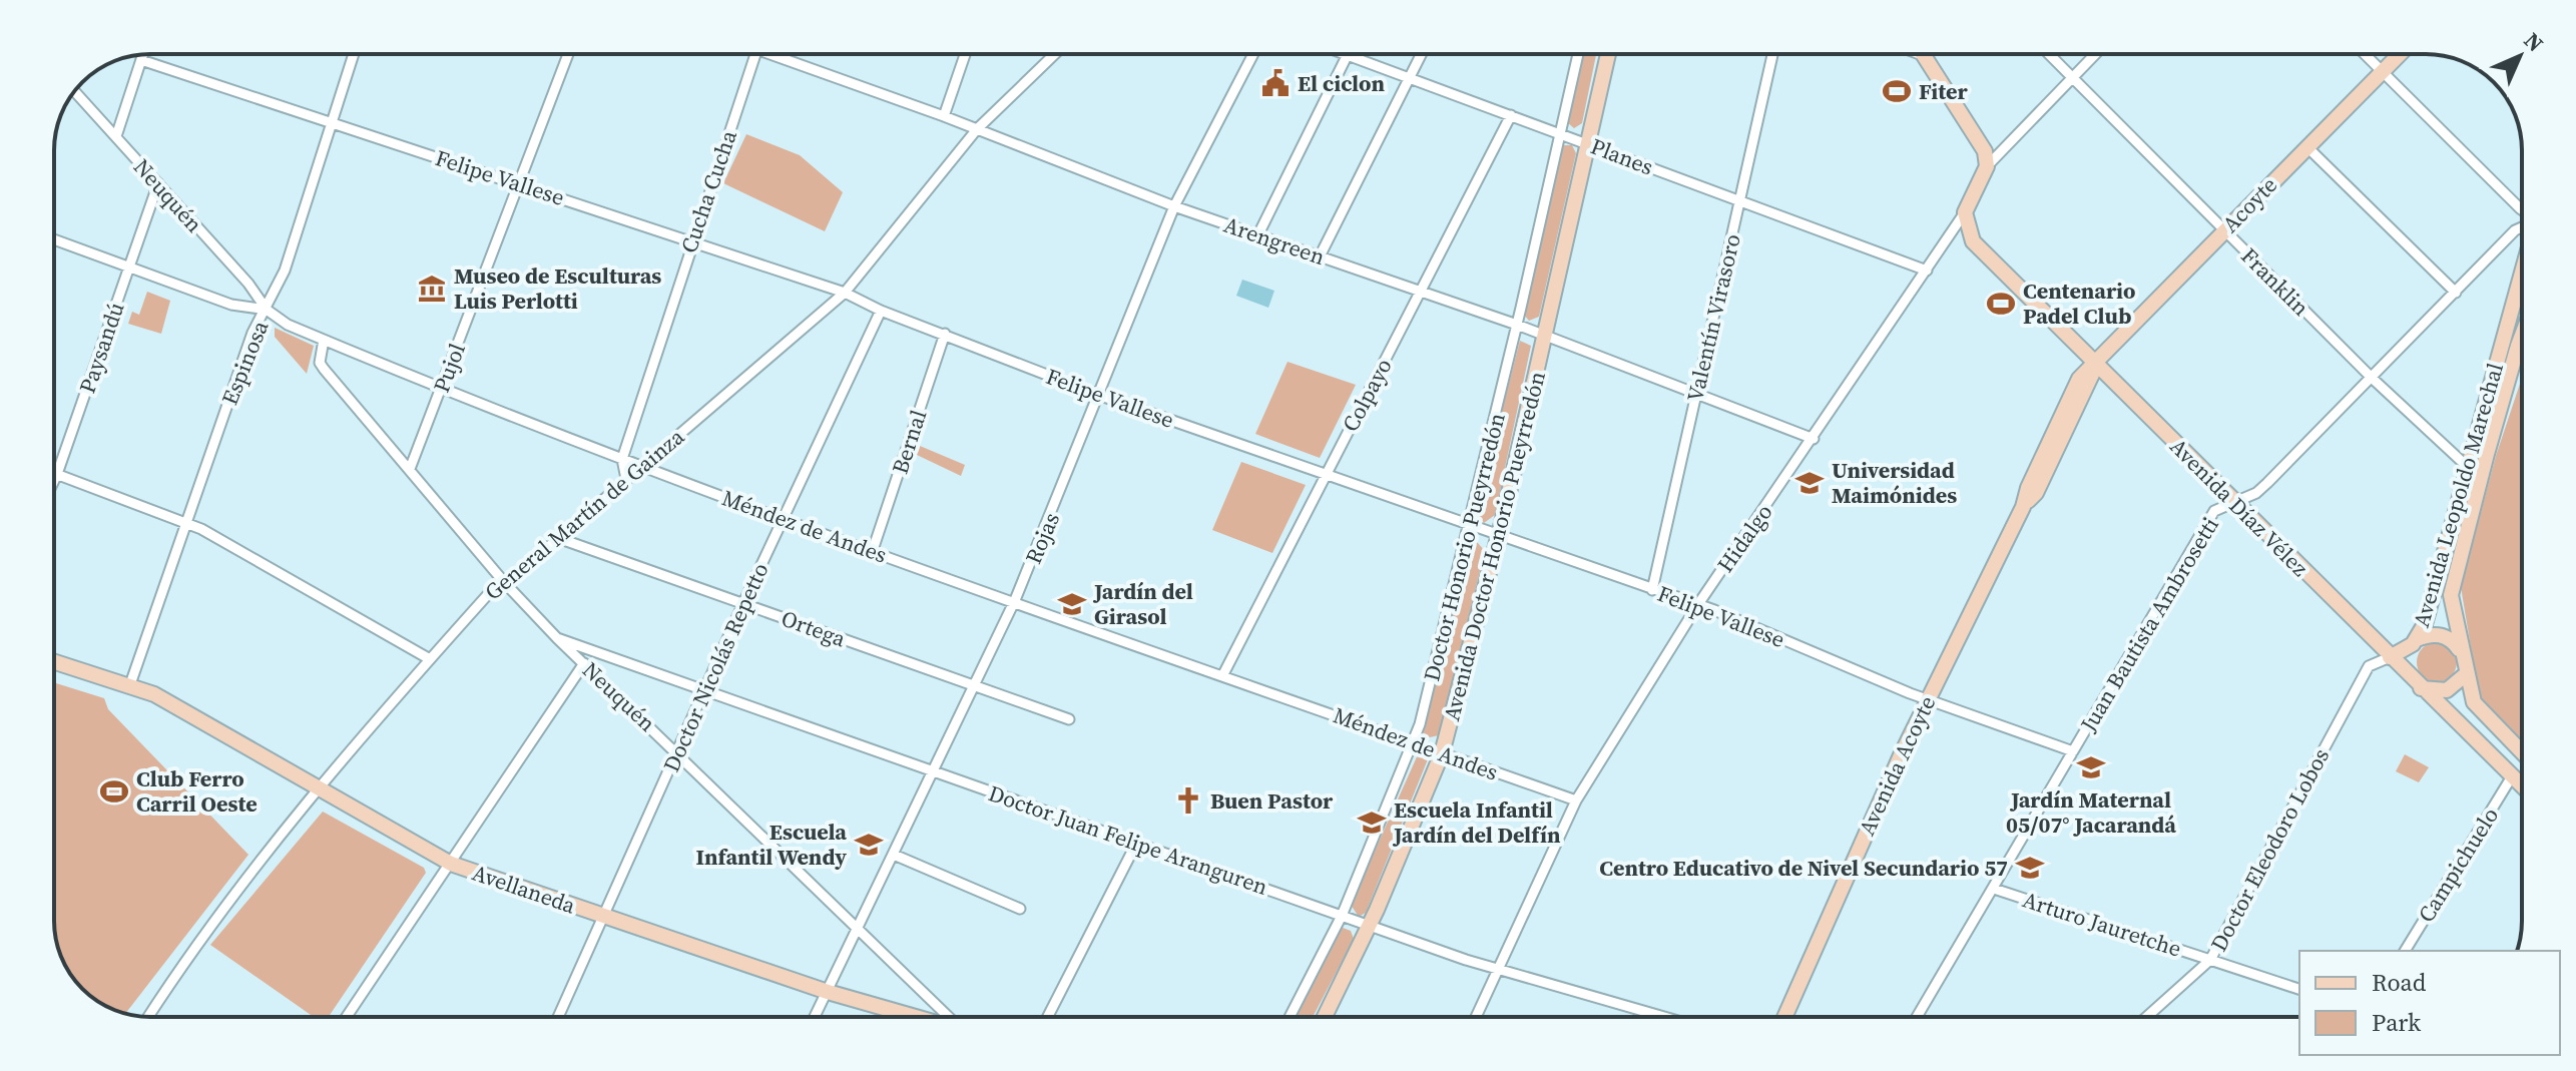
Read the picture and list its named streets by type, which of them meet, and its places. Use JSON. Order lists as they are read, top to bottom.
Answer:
{
  "streets": {
    "main road": [
      "Acoyte",
      "Avenida Leopoldo Marechal",
      "Avenida Díaz Vélez",
      "Hidalgo",
      "Avenida Doctor Honorio Pueyrredón",
      "Avenida Acoyte",
      "Avellaneda"
    ],
    "street": [
      "Planes",
      "Felipe Vallese",
      "Cucha Cucha",
      "Neuquén",
      "Arengreen",
      "Franklin",
      "Valentín Virasoro",
      "Paysandú",
      "Espinosa",
      "Pujol",
      "Colpayo",
      "Bernal",
      "General Martín de Gainza",
      "Méndez de Andes",
      "Rojas",
      "Doctor Honorio Pueyrredón",
      "Juan Bautista Ambrosetti",
      "Ortega",
      "Doctor Nicolás Repetto",
      "Doctor Juan Felipe Aranguren",
      "Doctor Eleodoro Lobos",
      "Campichuelo",
      "Arturo Jauretche"
    ]
  },
  "crossings": [
    ["Planes", "Valentín Virasoro"],
    ["Planes", "Colpayo"],
    ["Planes", "Hidalgo"],
    ["Planes", "Avenida Doctor Honorio Pueyrredón"],
    ["Planes", "Doctor Honorio Pueyrredón"],
    ["Felipe Vallese", "Cucha Cucha"],
    ["Felipe Vallese", "Valentín Virasoro"],
    ["Felipe Vallese", "Espinosa"],
    ["Felipe Vallese", "Pujol"],
    ["Felipe Vallese", "Colpayo"],
    ["Felipe Vallese", "Bernal"],
    ["Felipe Vallese", "General Martín de Gainza"],
    ["Felipe Vallese", "Rojas"],
    ["Felipe Vallese", "Hidalgo"],
    ["Felipe Vallese", "Avenida Doctor Honorio Pueyrredón"],
    ["Felipe Vallese", "Doctor Honorio Pueyrredón"],
    ["Felipe Vallese", "Juan Bautista Ambrosetti"],
    ["Felipe Vallese", "Doctor Nicolás Repetto"],
    ["Felipe Vallese", "Avenida Acoyte"],
    ["Cucha Cucha", "General Martín de Gainza"],
    ["Cucha Cucha", "Méndez de Andes"],
    ["Neuquén", "Paysandú"],
    ["Neuquén", "Espinosa"],
    ["Neuquén", "Pujol"],
    ["Neuquén", "General Martín de Gainza"],
    ["Neuquén", "Méndez de Andes"],
    ["Neuquén", "Rojas"],
    ["Neuquén", "Doctor Nicolás Repetto"],
    ["Neuquén", "Doctor Juan Felipe Aranguren"],
    ["Acoyte", "Franklin"],
    ["Acoyte", "Avenida Díaz Vélez"],
    ["Acoyte", "Avenida Acoyte"],
    ["Arengreen", "Valentín Virasoro"],
    ["Arengreen", "Colpayo"],
    ["Arengreen", "General Martín de Gainza"],
    ["Arengreen", "Rojas"],
    ["Arengreen", "Hidalgo"],
    ["Arengreen", "Avenida Doctor Honorio Pueyrredón"],
    ["Arengreen", "Doctor Honorio Pueyrredón"],
    ["Franklin", "Avenida Leopoldo Marechal"],
    ["Franklin", "Hidalgo"],
    ["Franklin", "Juan Bautista Ambrosetti"],
    ["Paysandú", "Méndez de Andes"],
    ["Espinosa", "Méndez de Andes"],
    ["Espinosa", "Avellaneda"],
    ["Pujol", "Méndez de Andes"],
    ["Colpayo", "Méndez de Andes"],
    ["Bernal", "Méndez de Andes"],
    ["Avenida Leopoldo Marechal", "Avenida Díaz Vélez"],
    ["Avenida Leopoldo Marechal", "Doctor Eleodoro Lobos"],
    ["Avenida Díaz Vélez", "Hidalgo"],
    ["Avenida Díaz Vélez", "Juan Bautista Ambrosetti"],
    ["Avenida Díaz Vélez", "Avenida Acoyte"],
    ["Avenida Díaz Vélez", "Doctor Eleodoro Lobos"],
    ["Avenida Díaz Vélez", "Campichuelo"],
    ["General Martín de Gainza", "Méndez de Andes"],
    ["General Martín de Gainza", "Ortega"],
    ["General Martín de Gainza", "Avellaneda"],
    ["Méndez de Andes", "Rojas"],
    ["Méndez de Andes", "Hidalgo"],
    ["Méndez de Andes", "Avenida Doctor Honorio Pueyrredón"],
    ["Méndez de Andes", "Doctor Honorio Pueyrredón"],
    ["Méndez de Andes", "Doctor Nicolás Repetto"],
    ["Rojas", "Ortega"],
    ["Rojas", "Doctor Juan Felipe Aranguren"],
    ["Rojas", "Avellaneda"],
    ["Hidalgo", "Doctor Juan Felipe Aranguren"],
    ["Avenida Doctor Honorio Pueyrredón", "Doctor Juan Felipe Aranguren"],
    ["Doctor Honorio Pueyrredón", "Doctor Juan Felipe Aranguren"],
    ["Juan Bautista Ambrosetti", "Arturo Jauretche"],
    ["Ortega", "Doctor Nicolás Repetto"],
    ["Doctor Nicolás Repetto", "Doctor Juan Felipe Aranguren"],
    ["Doctor Nicolás Repetto", "Avellaneda"],
    ["Doctor Eleodoro Lobos", "Arturo Jauretche"]
  ],
  "places": {
    "public building": ["El ciclon"],
    "sports": ["Fiter", "Centenario Padel Club", "Club Ferro Carril Oeste"],
    "museum": ["Museo de Esculturas Luis Perlotti"],
    "school or university": [
      "Universidad Maimónides",
      "Jardín del Girasol",
      "Jardín Maternal 05/07° Jacarandá",
      "Escuela Infantil Jardín del Delfín",
      "Escuela Infantil Wendy",
      "Centro Educativo de Nivel Secundario 57"
    ],
    "church": ["Buen Pastor"]
  },
  "legend": ["Road", "Park"],
  "north": "top right"
}
